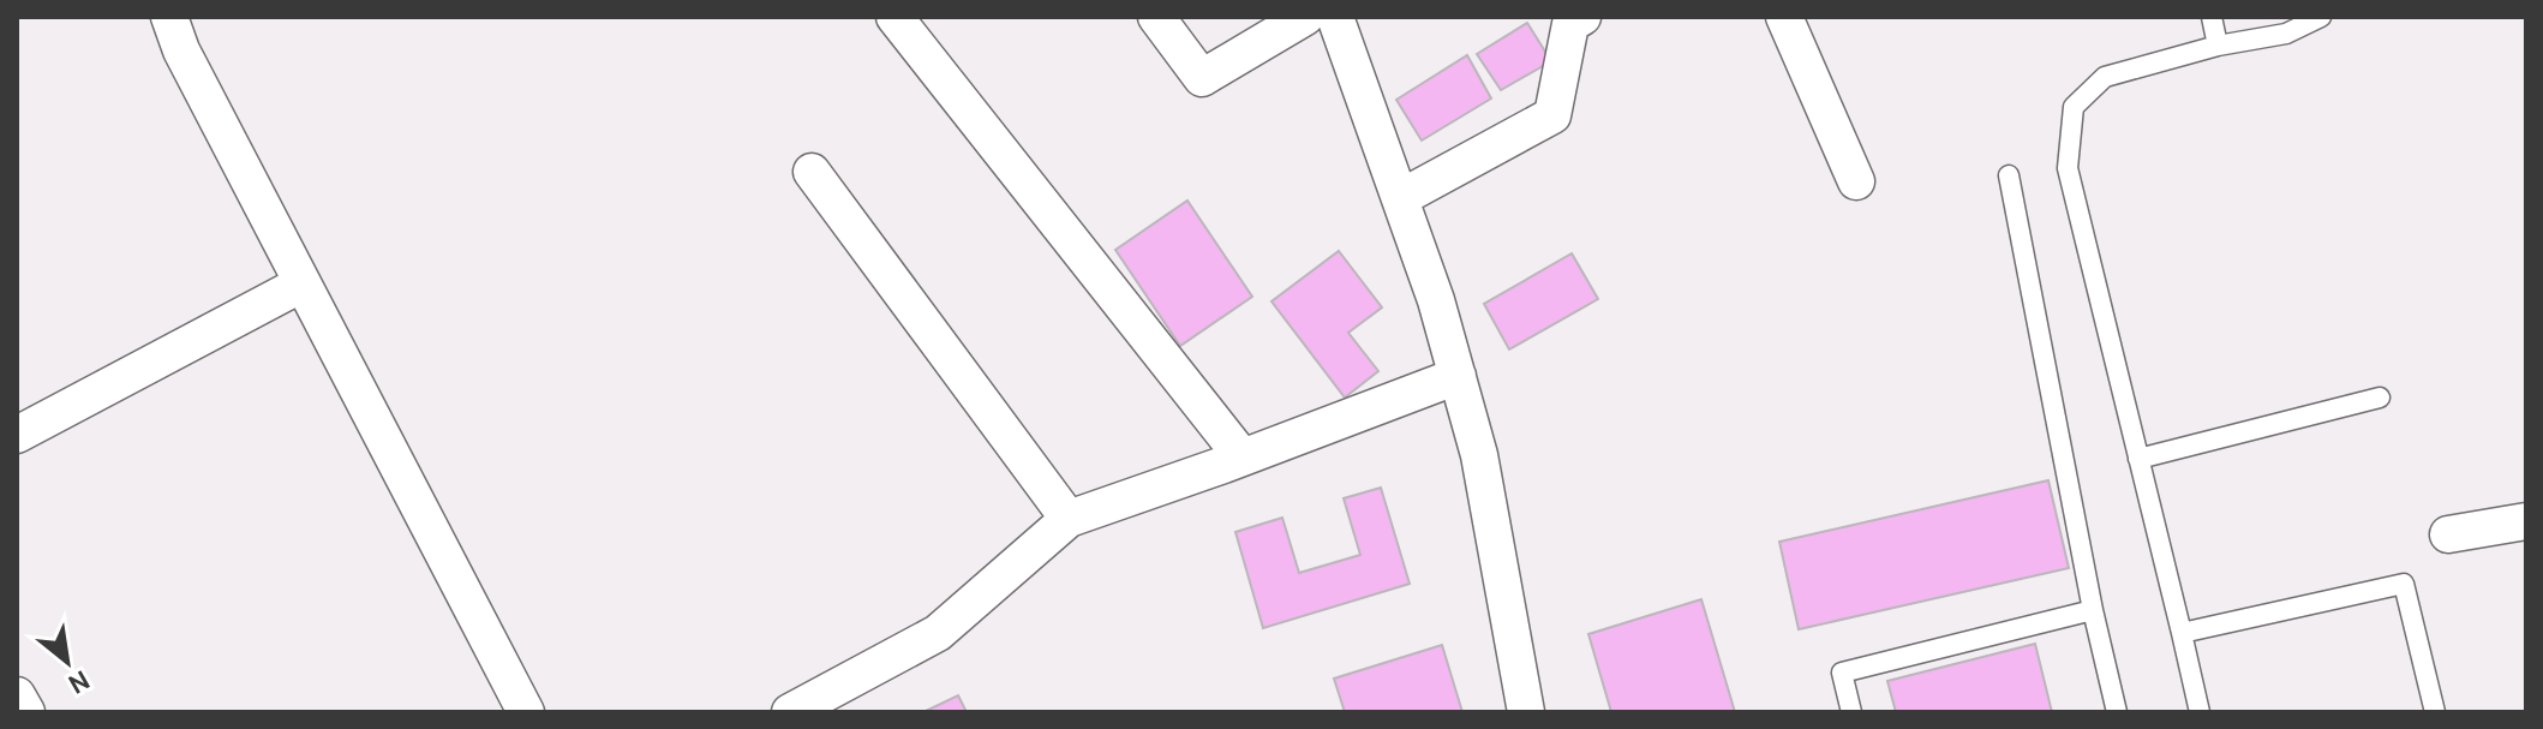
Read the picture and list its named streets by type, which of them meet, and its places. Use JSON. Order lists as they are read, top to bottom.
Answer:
{
  "north": "bottom right"
}
